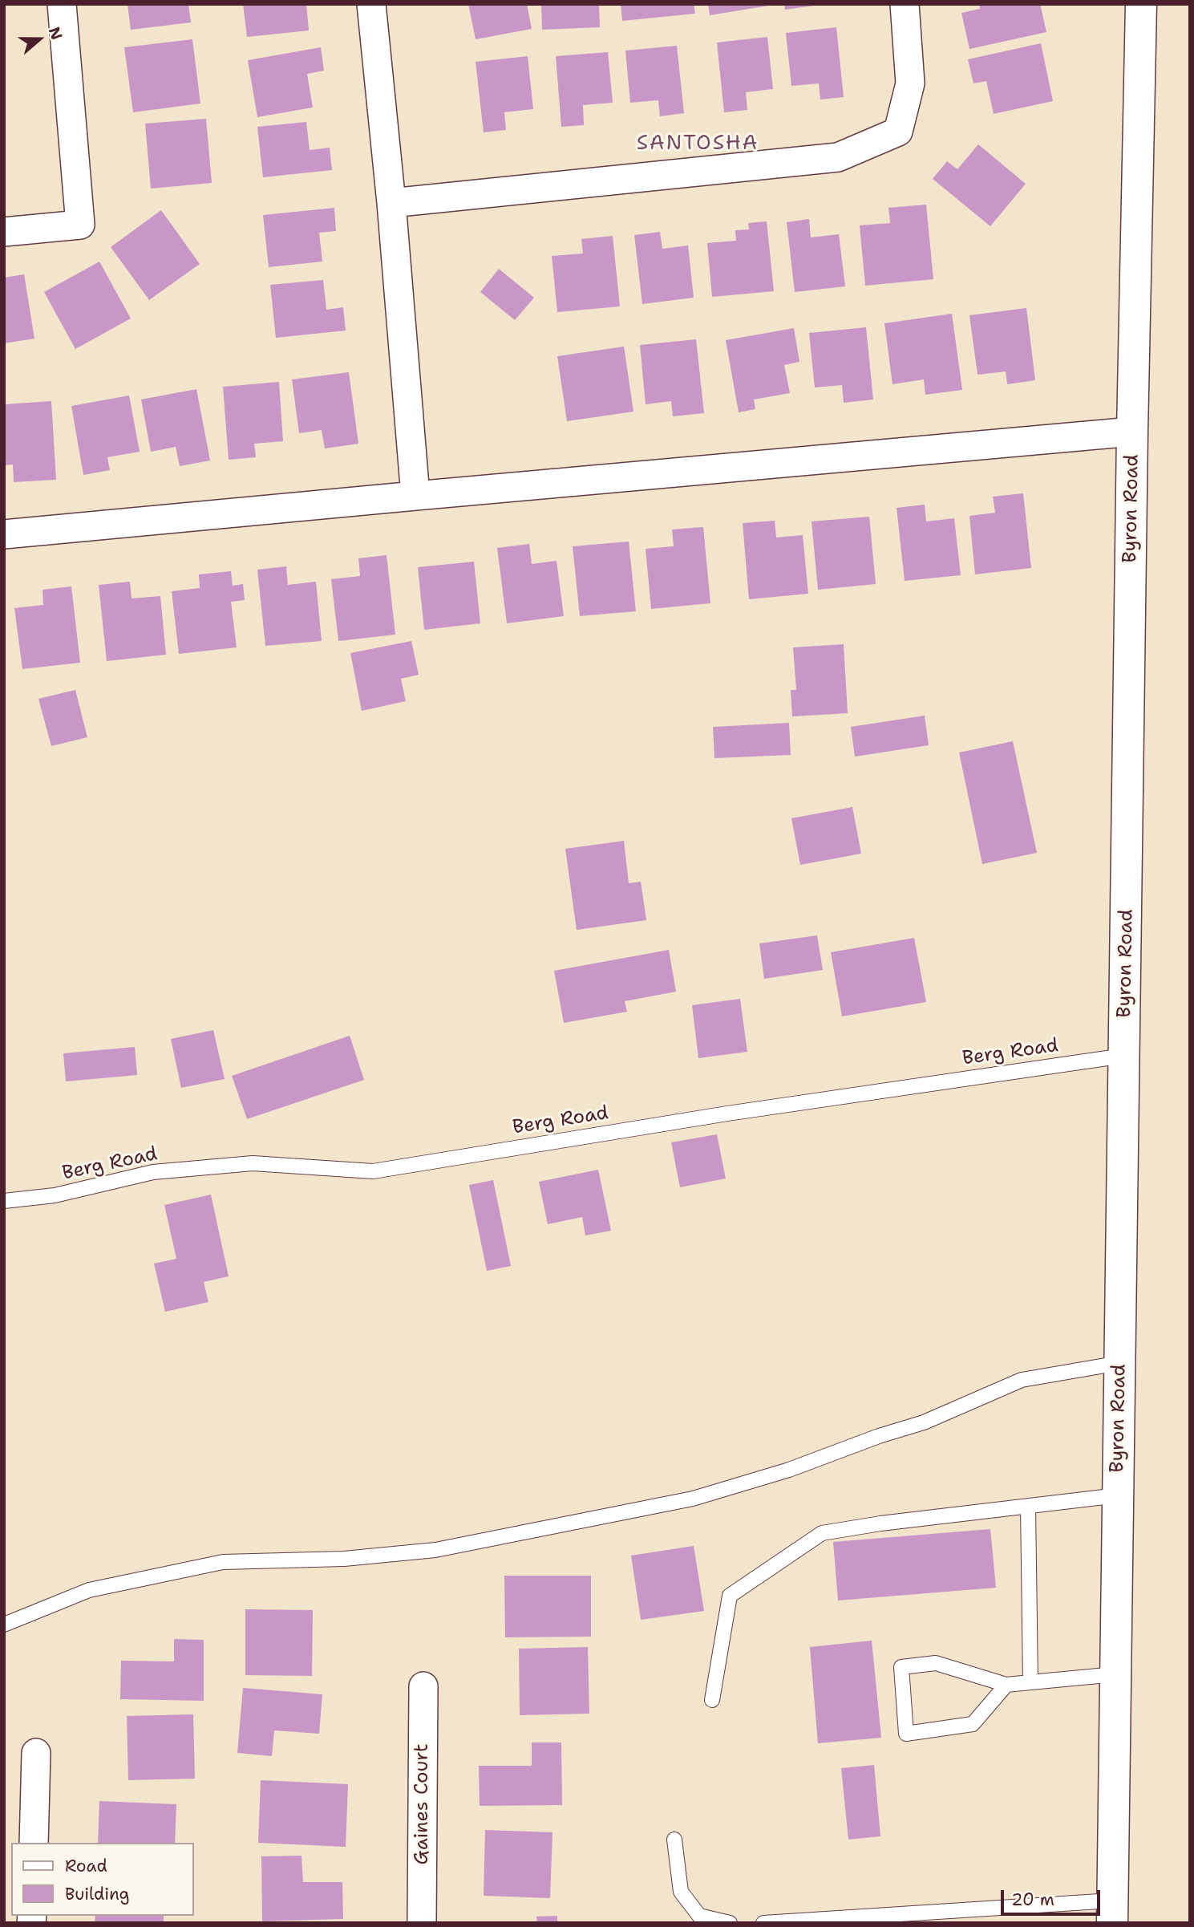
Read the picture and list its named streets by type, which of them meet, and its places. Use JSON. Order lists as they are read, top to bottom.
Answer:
{
  "streets": {
    "main road": ["Byron Road"],
    "street": ["Gaines Court"],
    "lane": ["Berg Road"]
  },
  "crossings": [
    ["Byron Road", "Berg Road"]
  ],
  "districts": ["SANTOSHA"],
  "legend": ["Road", "Building"],
  "scale_bar": "20 m",
  "north": "right"
}
